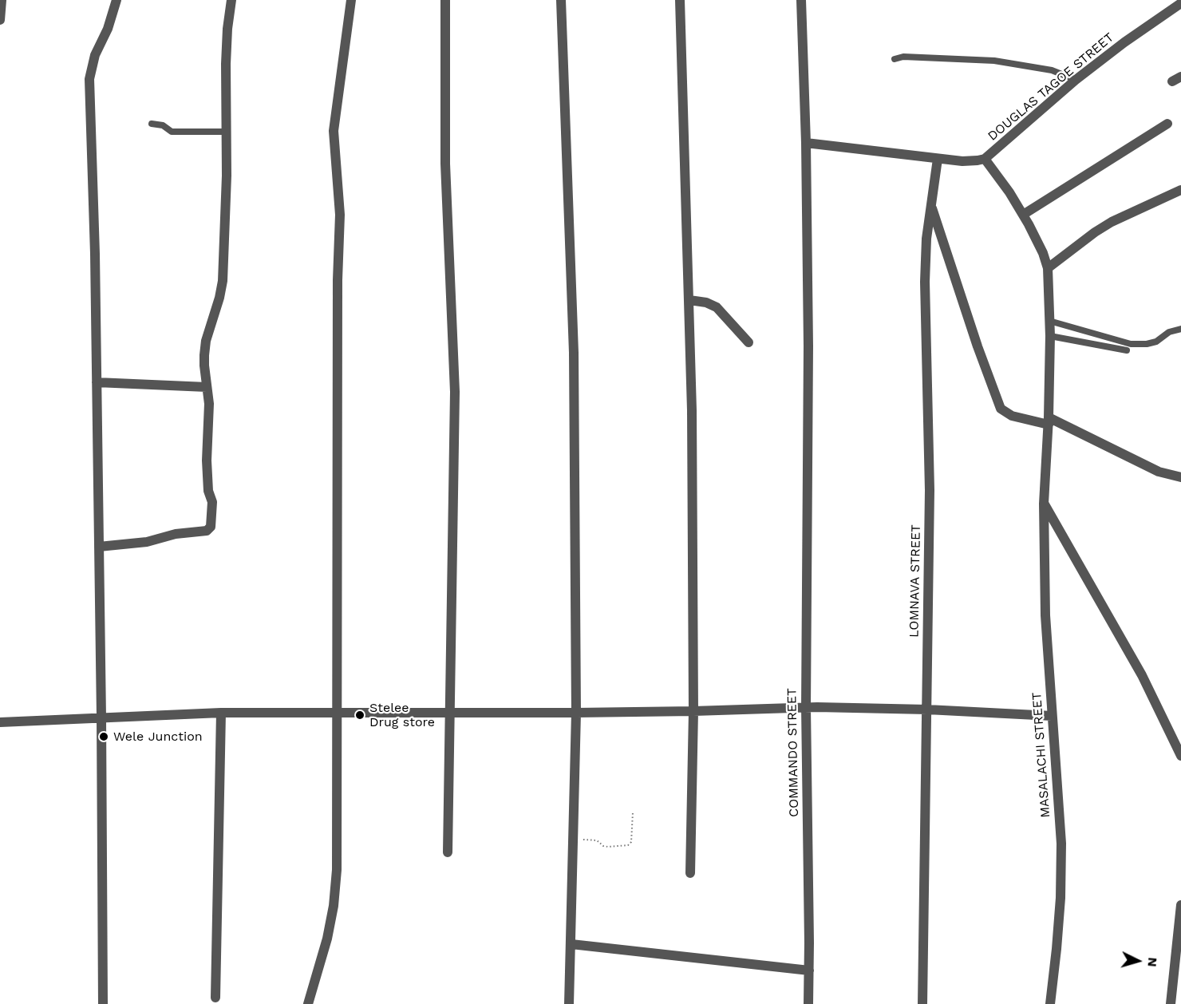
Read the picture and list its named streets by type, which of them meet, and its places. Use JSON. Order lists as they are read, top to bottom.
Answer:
{
  "streets": {
    "street": [
      "DOUGLAS TAGOE STREET",
      "LOMNAVA STREET",
      "COMMANDO STREET",
      "MASALACHI STREET"
    ]
  },
  "crossings": [
    ["DOUGLAS TAGOE STREET", "MASALACHI STREET"]
  ],
  "places": ["Stelee Drug store", "Wele Junction"],
  "north": "right"
}
